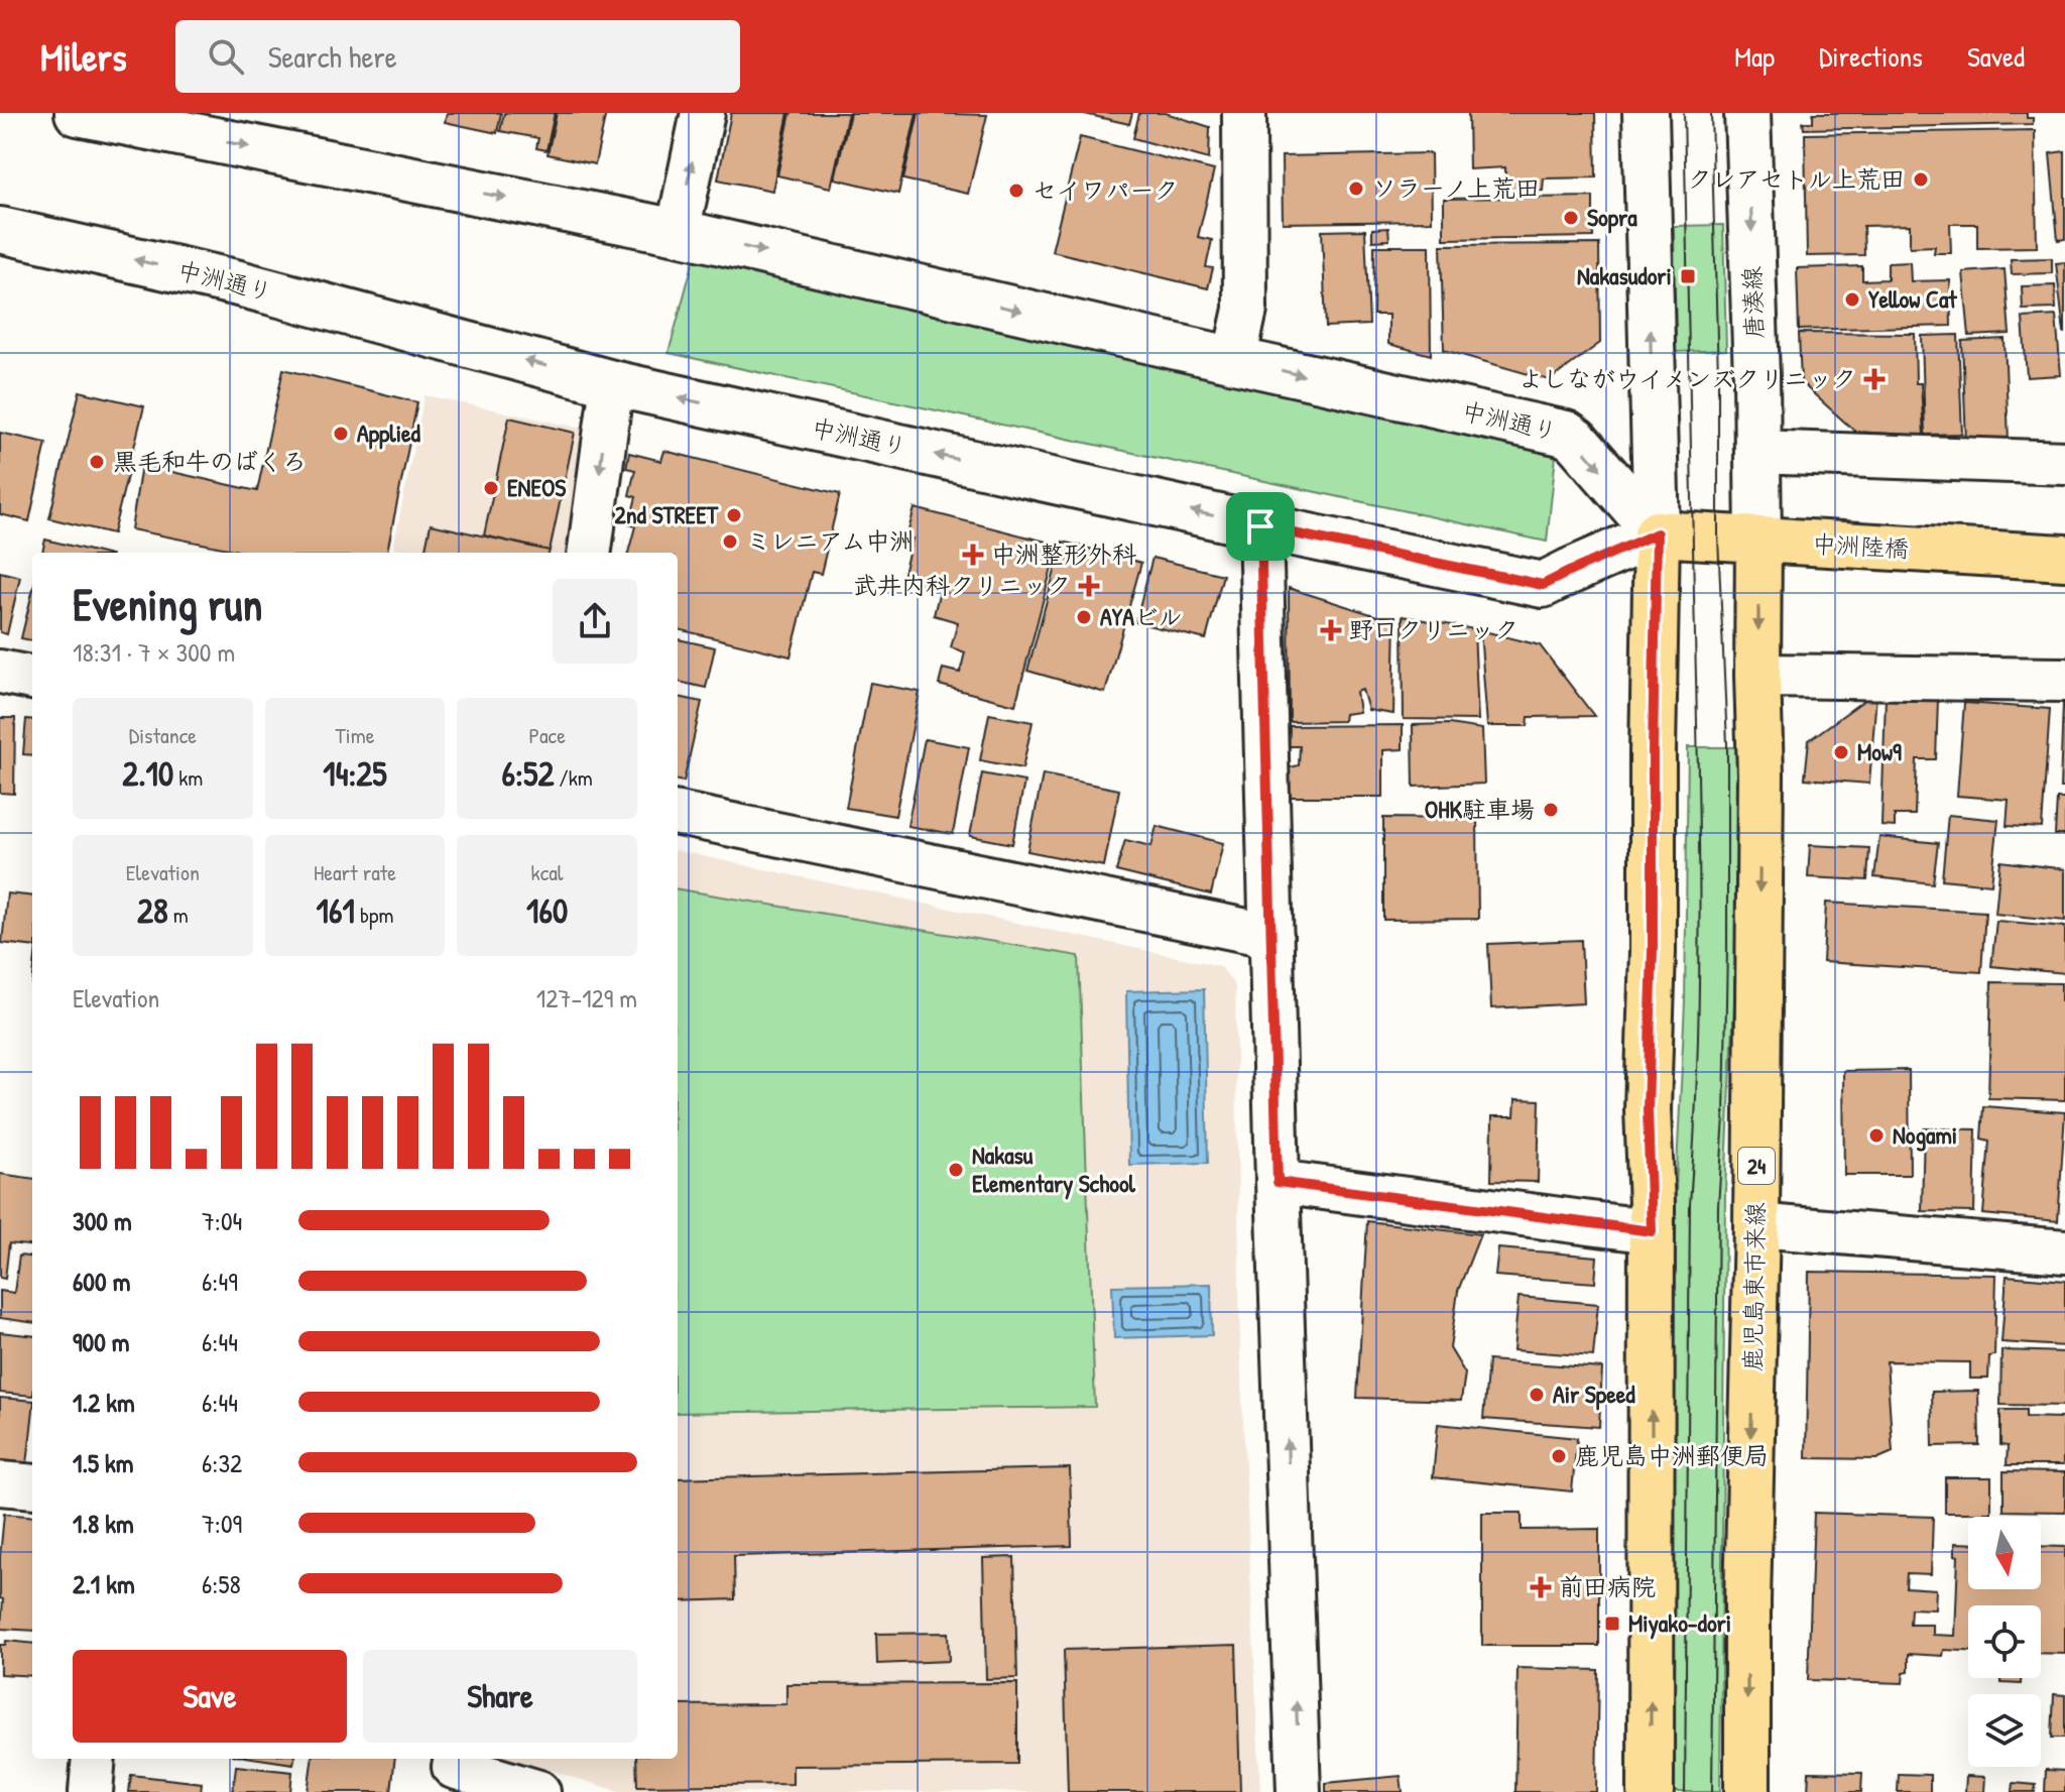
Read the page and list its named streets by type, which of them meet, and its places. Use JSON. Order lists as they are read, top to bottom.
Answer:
{
  "streets": {
    "main road": ["中洲陸橋", "24", "鹿児島東市来線"],
    "street": ["中洲通り", "唐湊線"]
  },
  "crossings": [
    ["中洲通り", "中洲陸橋"],
    ["唐湊線", "中洲陸橋"],
    ["唐湊線", "鹿児島東市来線"],
    ["中洲陸橋", "鹿児島東市来線"]
  ],
  "places": {
    "other": [
      "クレアセトル上荒田",
      "ソラーノ上荒田",
      "セイワパーク",
      "Sopra",
      "Yellow Cat",
      "Applied",
      "黒毛和牛のばくろ",
      "ENEOS",
      "2nd STREET",
      "ミレニアム中洲",
      "AYAビル",
      "Mow9",
      "OHK駐車場",
      "Nogami",
      "Nakasu Elementary School",
      "Air Speed",
      "鹿児島中洲郵便局"
    ],
    "transit": ["Nakasudori", "Miyako-dori"],
    "health": [
      "よしながウイメンズクリニック",
      "中洲整形外科",
      "武井内科クリニック",
      "野口クリニック",
      "前田病院"
    ]
  },
  "north": "bottom",
  "page": {
    "header": "Milers",
    "search": "Search here",
    "nav": ["Map", "Directions", "Saved"],
    "heading": ["Evening run", "18:31 · 7 × 300 m"],
    "stats": [
      ["Distance", "2.10 km"],
      ["Time", "14:25"],
      ["Pace", "6:52 /km"],
      ["Elevation", "28 m"],
      ["Heart rate", "161 bpm"],
      ["kcal", "160"]
    ],
    "chart": ["Elevation", "127–129 m"],
    "list": [
      {
        "name": "300 m",
        "note": "7:04"
      },
      {
        "name": "600 m",
        "note": "6:49"
      },
      {
        "name": "900 m",
        "note": "6:44"
      },
      {
        "name": "1.2 km",
        "note": "6:44"
      },
      {
        "name": "1.5 km",
        "note": "6:32"
      },
      {
        "name": "1.8 km",
        "note": "7:09"
      },
      {
        "name": "2.1 km",
        "note": "6:58"
      }
    ],
    "buttons": ["Save", "Share"]
  }
}
